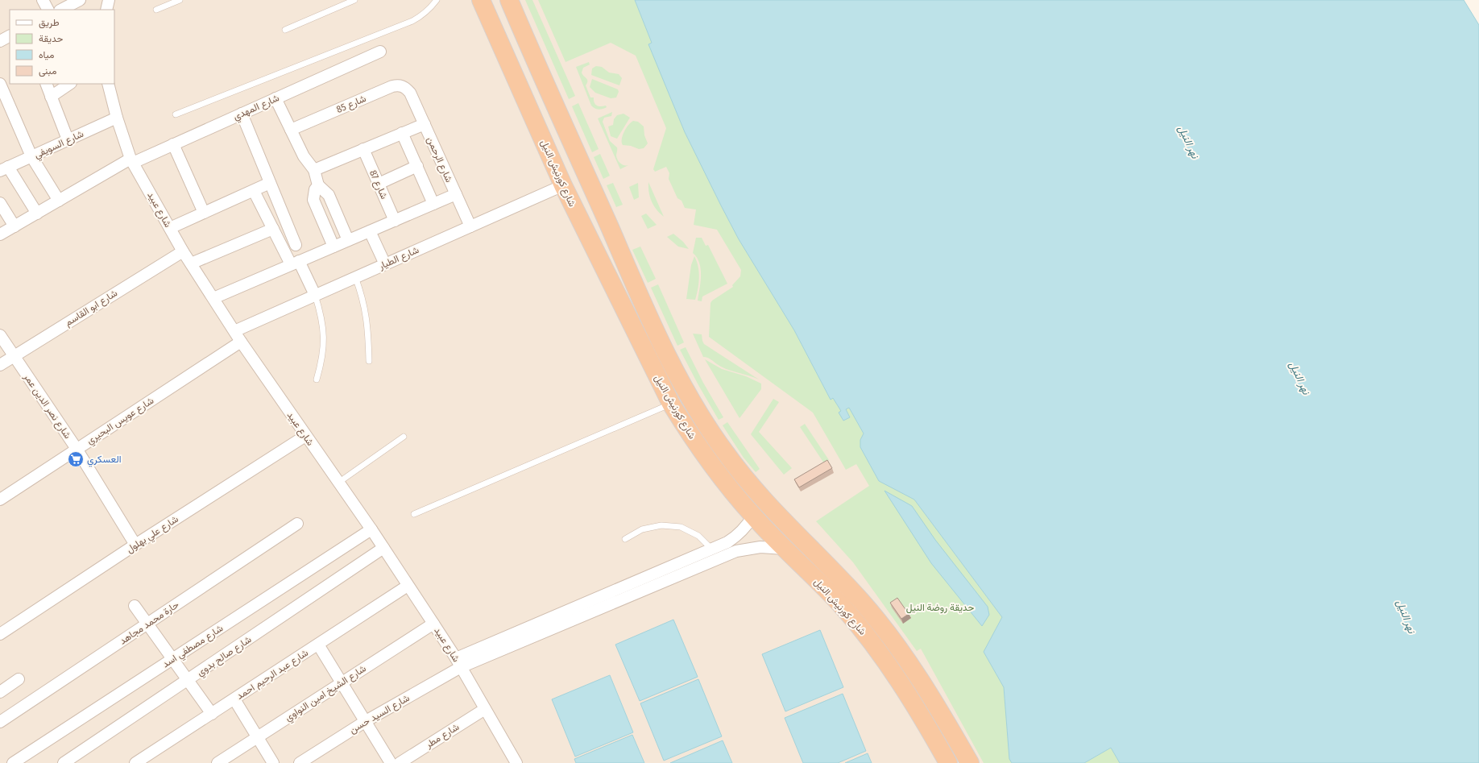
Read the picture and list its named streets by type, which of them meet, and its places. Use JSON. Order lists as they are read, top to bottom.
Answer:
{
  "streets": {
    "highway": ["شارع كورنيش النيل"],
    "street": [
      "شارع 85",
      "شارع المهدي",
      "شارع السويفي",
      "شارع الرحمن",
      "شارع 87",
      "شارع عبيد",
      "شارع الطيار",
      "شارع ابو القاسم",
      "شارع نصر الدين عمر",
      "شارع عويس البحيري",
      "شارع علي بهلول",
      "حارة محمد مجاهد",
      "شارع مصطفي اسد",
      "شارع صالح بدوي",
      "شارع عبد الرحيم احمد",
      "شارع الشيخ امين النواوي",
      "شارع السيد حسن",
      "شارع مطر"
    ]
  },
  "crossings": [
    ["شارع 85", "شارع الرحمن"],
    ["شارع المهدي", "شارع عبيد"],
    ["شارع السويفي", "شارع عبيد"],
    ["شارع الرحمن", "شارع الطيار"],
    ["شارع كورنيش النيل", "شارع الطيار"],
    ["شارع عبيد", "شارع الطيار"],
    ["شارع عبيد", "شارع ابو القاسم"],
    ["شارع عبيد", "شارع عويس البحيري"],
    ["شارع عبيد", "شارع علي بهلول"],
    ["شارع عبيد", "شارع مصطفي اسد"],
    ["شارع عبيد", "شارع صالح بدوي"],
    ["شارع عبيد", "شارع عبد الرحيم احمد"],
    ["شارع عبيد", "شارع الشيخ امين النواوي"],
    ["شارع عبيد", "شارع السيد حسن"],
    ["شارع عبيد", "شارع مطر"],
    ["شارع ابو القاسم", "شارع نصر الدين عمر"],
    ["شارع نصر الدين عمر", "شارع عويس البحيري"],
    ["شارع نصر الدين عمر", "شارع علي بهلول"]
  ],
  "water": ["نهر النيل"],
  "parks": ["حديقة روضة النيل"],
  "places": {
    "supermarket": ["العسكري"]
  },
  "legend": [
    "طريق",
    "حديقة",
    "مياه",
    "مبنى"
  ]
}
